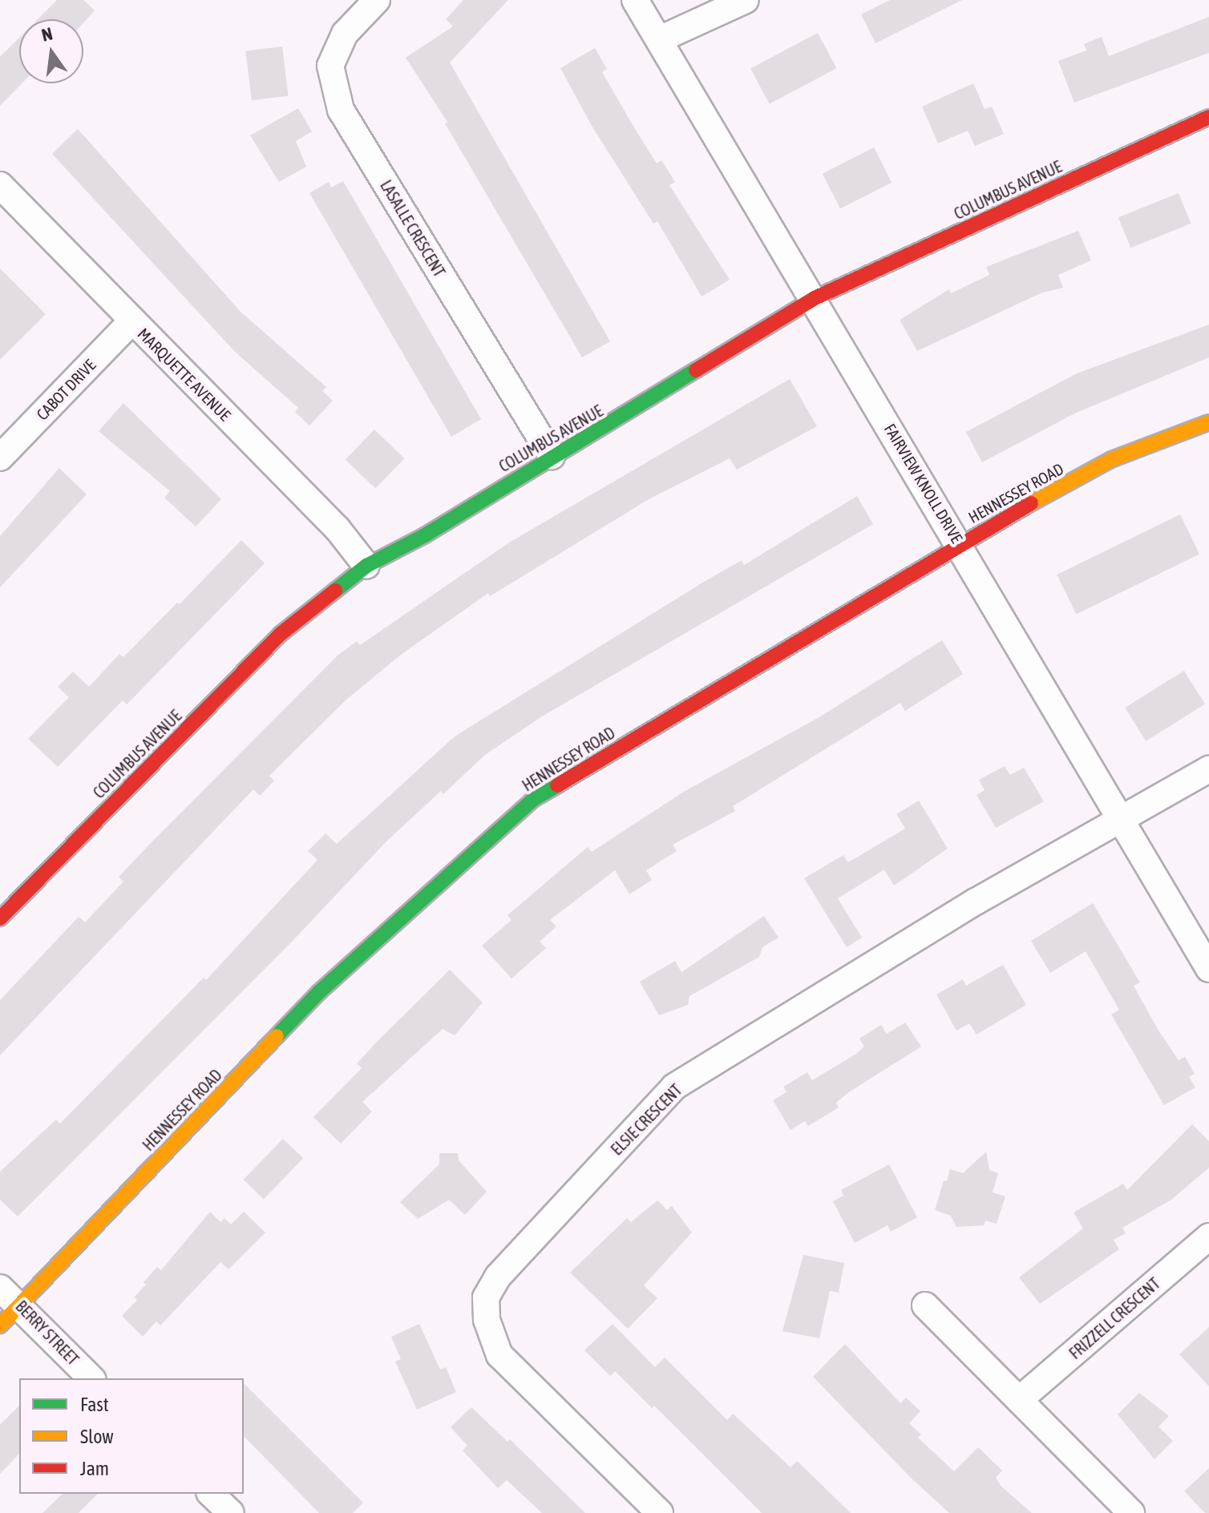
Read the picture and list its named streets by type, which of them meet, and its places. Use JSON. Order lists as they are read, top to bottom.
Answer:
{
  "streets": {
    "street": [
      "COLUMBUS AVENUE",
      "LASALLE CRESCENT",
      "MARQUETTE AVENUE",
      "CABOT DRIVE",
      "FAIRVIEW KNOLL DRIVE",
      "HENNESSEY ROAD",
      "ELSIE CRESCENT",
      "FRIZZELL CRESCENT",
      "BERRY STREET"
    ]
  },
  "crossings": [
    ["COLUMBUS AVENUE", "LASALLE CRESCENT"],
    ["COLUMBUS AVENUE", "MARQUETTE AVENUE"],
    ["COLUMBUS AVENUE", "FAIRVIEW KNOLL DRIVE"],
    ["MARQUETTE AVENUE", "CABOT DRIVE"],
    ["FAIRVIEW KNOLL DRIVE", "HENNESSEY ROAD"],
    ["FAIRVIEW KNOLL DRIVE", "ELSIE CRESCENT"],
    ["HENNESSEY ROAD", "BERRY STREET"]
  ],
  "legend": ["Fast", "Slow", "Jam"],
  "north": "top"
}
